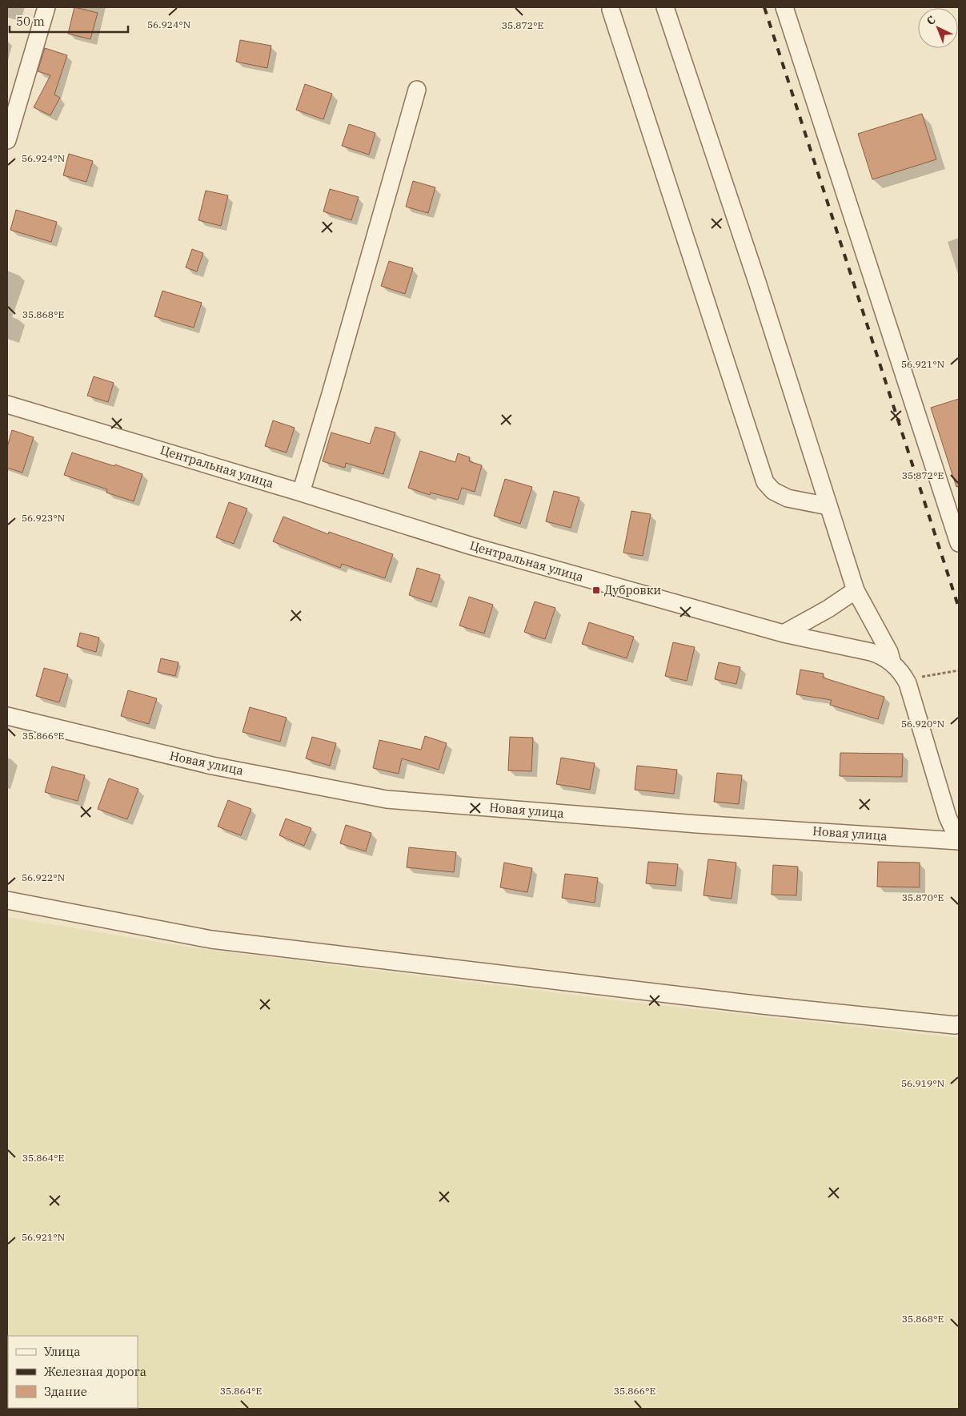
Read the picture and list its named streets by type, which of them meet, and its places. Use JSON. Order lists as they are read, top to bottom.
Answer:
{
  "streets": {
    "street": ["Центральная улица", "Новая улица"]
  },
  "places": {
    "transit": ["Дубровки"]
  },
  "legend": ["Улица", "Железная дорога", "Здание"],
  "scale_bar": "50 m",
  "north": "top left",
  "coordinates": [
    "56.924°N",
    "35.872°E",
    "35.868°E",
    "56.921°N",
    "56.923°N",
    "56.920°N",
    "35.866°E",
    "56.922°N",
    "35.870°E",
    "56.919°N",
    "35.864°E"
  ]
}
